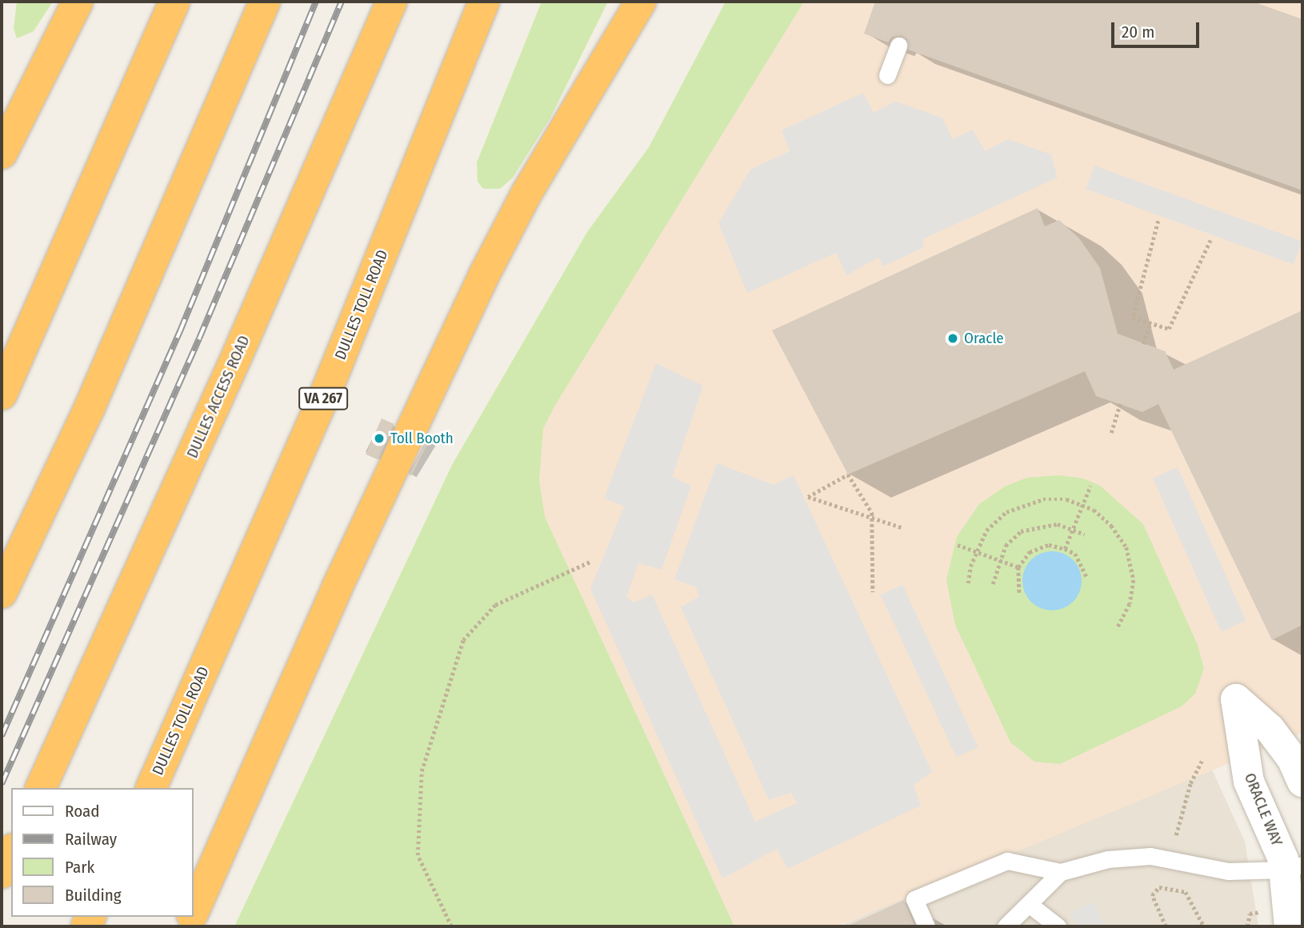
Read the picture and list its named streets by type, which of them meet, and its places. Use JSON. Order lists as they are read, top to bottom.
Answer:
{
  "streets": {
    "highway": ["DULLES TOLL ROAD", "DULLES ACCESS ROAD", "VA 267"],
    "street": ["ORACLE WAY"]
  },
  "places": ["Oracle", "Toll Booth"],
  "legend": [
    "Road",
    "Railway",
    "Park",
    "Building"
  ],
  "scale_bar": "20 m"
}
